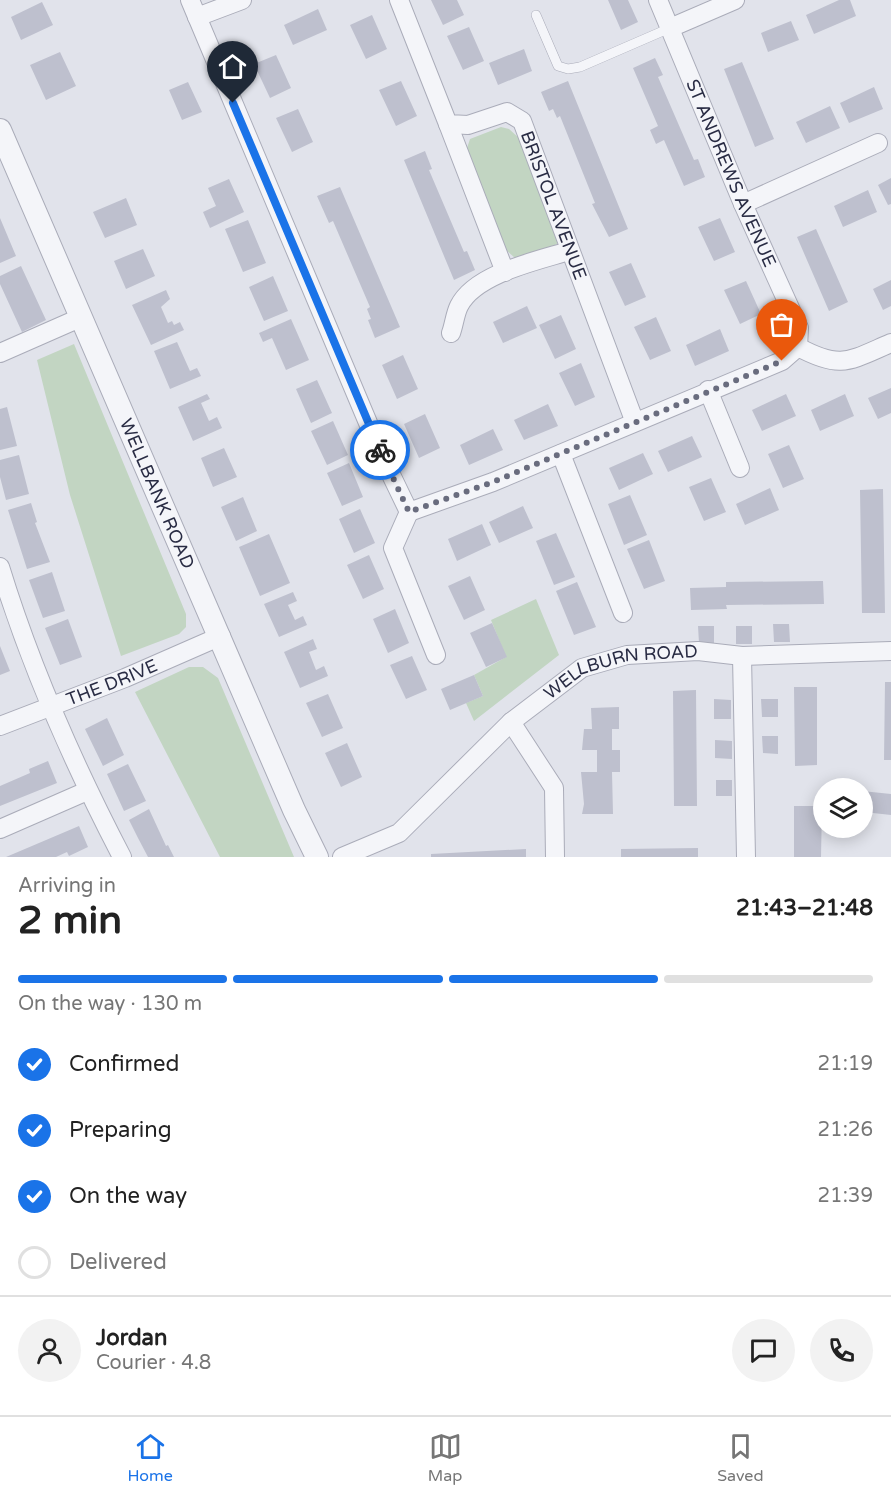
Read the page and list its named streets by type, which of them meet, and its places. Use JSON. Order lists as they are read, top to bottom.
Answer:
{
  "streets": {
    "street": [
      "ST ANDREWS AVENUE",
      "BRISTOL AVENUE",
      "WELLBANK ROAD",
      "WELLBURN ROAD",
      "THE DRIVE"
    ]
  },
  "crossings": [
    ["WELLBANK ROAD", "THE DRIVE"]
  ],
  "page": {
    "heading": ["2 min", "Arriving in", "21:43–21:48"],
    "panel": ["Jordan", "Courier · 4.8"],
    "bar": "On the way · 130 m",
    "list": [
      ["Confirmed", "21:19"],
      ["Preparing", "21:26"],
      ["On the way", "21:39"],
      "Delivered"
    ],
    "tabs": ["Home", "Map", "Saved"]
  }
}
